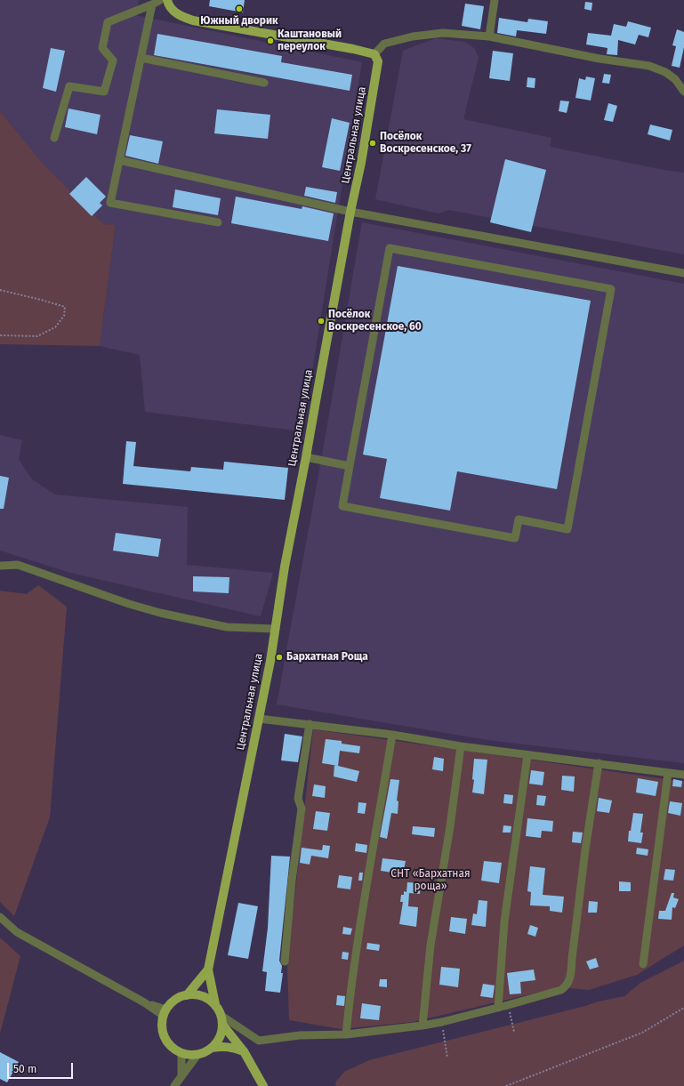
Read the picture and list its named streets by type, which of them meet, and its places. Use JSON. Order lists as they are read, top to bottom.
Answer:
{
  "streets": {
    "main road": ["Центральная улица"]
  },
  "parks": ["СНТ «Бархатная роща»"],
  "places": [
    "Южный дворик",
    "Каштановый переулок",
    "Посёлок Воскресенское, 37",
    "Посёлок Воскресенское, 60",
    "Бархатная Роща"
  ],
  "scale_bar": "50 m"
}
